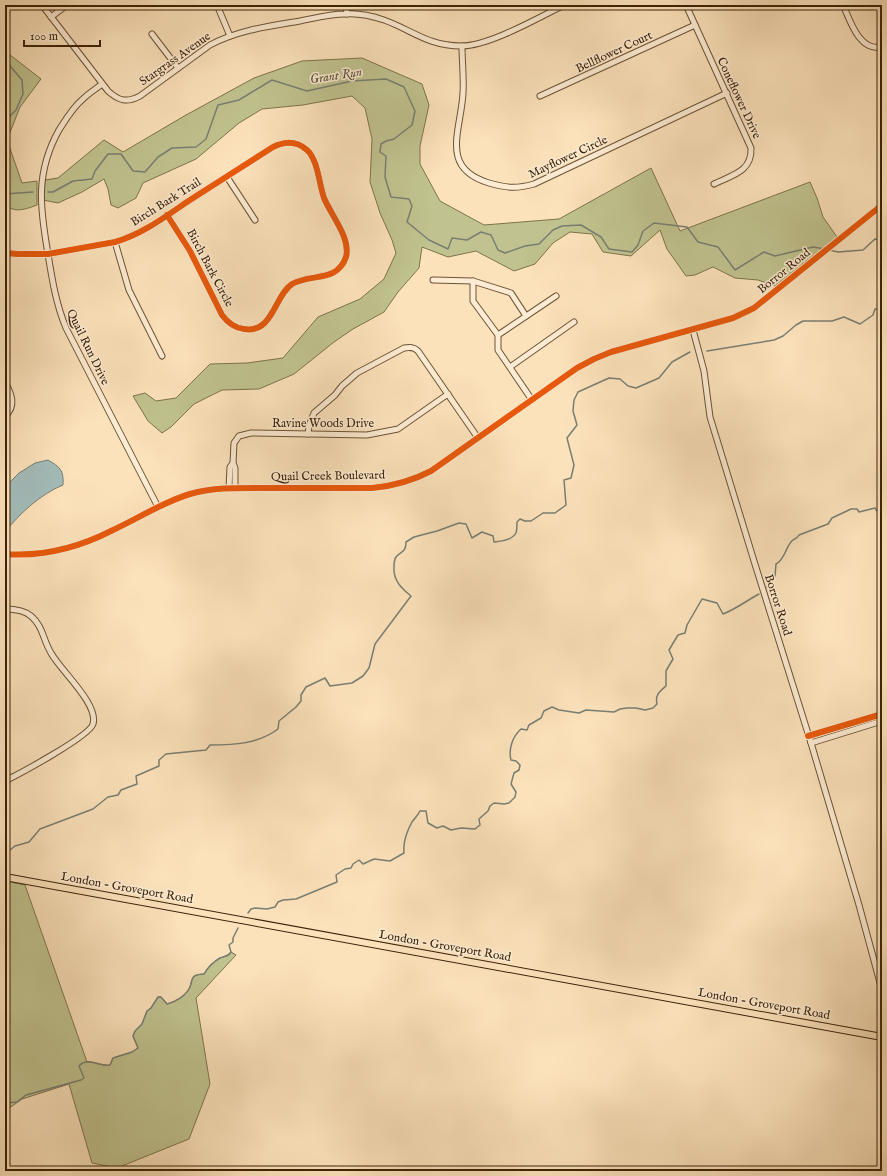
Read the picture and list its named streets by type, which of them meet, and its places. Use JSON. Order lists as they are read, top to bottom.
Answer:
{
  "streets": {
    "main road": ["London - Groveport Road"],
    "street": [
      "Bellflower Court",
      "Stargrass Avenue",
      "Coneflower Drive",
      "Mayflower Circle",
      "Birch Bark Trail",
      "Birch Bark Circle",
      "Borror Road",
      "Quail Run Drive",
      "Ravine Woods Drive",
      "Quail Creek Boulevard"
    ]
  },
  "crossings": [
    ["Bellflower Court", "Coneflower Drive"],
    ["Stargrass Avenue", "Mayflower Circle"],
    ["Stargrass Avenue", "Quail Run Drive"],
    ["Coneflower Drive", "Mayflower Circle"],
    ["Birch Bark Trail", "Birch Bark Circle"],
    ["Birch Bark Trail", "Quail Run Drive"],
    ["Borror Road", "Quail Creek Boulevard"],
    ["Quail Run Drive", "Quail Creek Boulevard"],
    ["Ravine Woods Drive", "Quail Creek Boulevard"]
  ],
  "water": ["Grant Run"],
  "scale_bar": "100 m"
}
